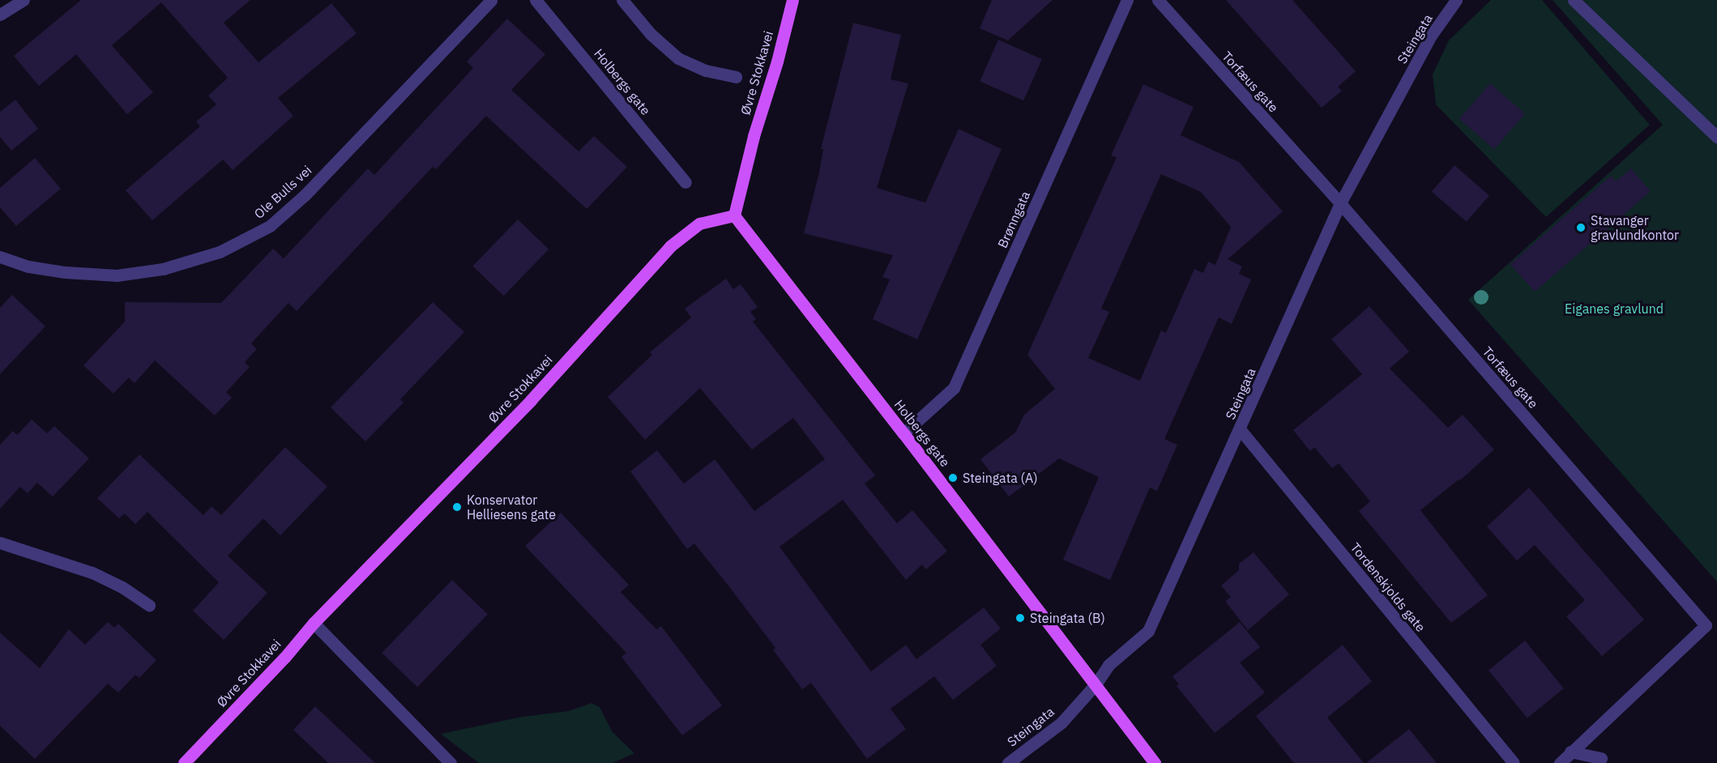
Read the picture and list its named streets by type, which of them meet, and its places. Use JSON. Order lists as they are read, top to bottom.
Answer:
{
  "streets": {
    "main road": ["Øvre Stokkavei", "Holbergs gate"],
    "street": [
      "Steingata",
      "Torfæus gate",
      "Ole Bulls vei",
      "Brønngata",
      "Tordenskjolds gate"
    ]
  },
  "crossings": [
    ["Steingata", "Holbergs gate"],
    ["Steingata", "Torfæus gate"],
    ["Steingata", "Tordenskjolds gate"],
    ["Øvre Stokkavei", "Holbergs gate"],
    ["Holbergs gate", "Brønngata"]
  ],
  "parks": ["Eiganes gravlund"],
  "places": [
    "Stavanger gravlundkontor",
    "Steingata (A)",
    "Konservator Helliesens gate",
    "Steingata (B)"
  ]
}
